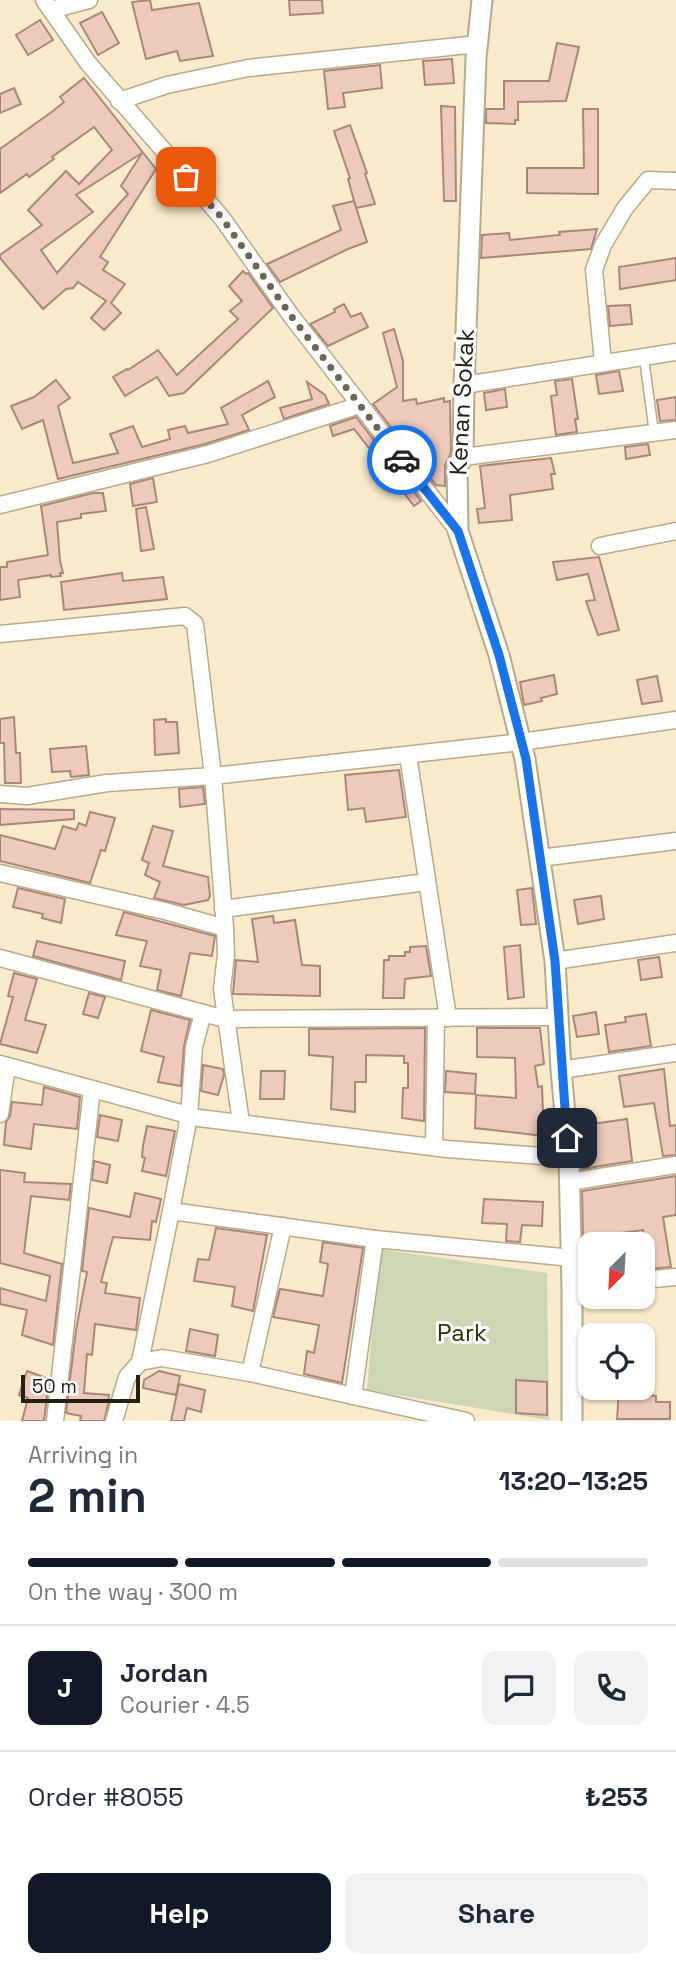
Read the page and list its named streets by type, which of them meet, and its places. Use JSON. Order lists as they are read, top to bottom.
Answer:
{
  "streets": {
    "street": ["Kenan Sokak"]
  },
  "parks": ["Park"],
  "scale_bar": "50 m",
  "north": "bottom left",
  "page": {
    "scale": "50 m",
    "heading": ["2 min", "Arriving in", "13:20–13:25"],
    "panel": [
      "Jordan",
      "Courier · 4.5",
      "Order #8055",
      "₺253"
    ],
    "bar": "On the way · 300 m",
    "round": "J",
    "buttons": ["Help", "Share"]
  }
}
